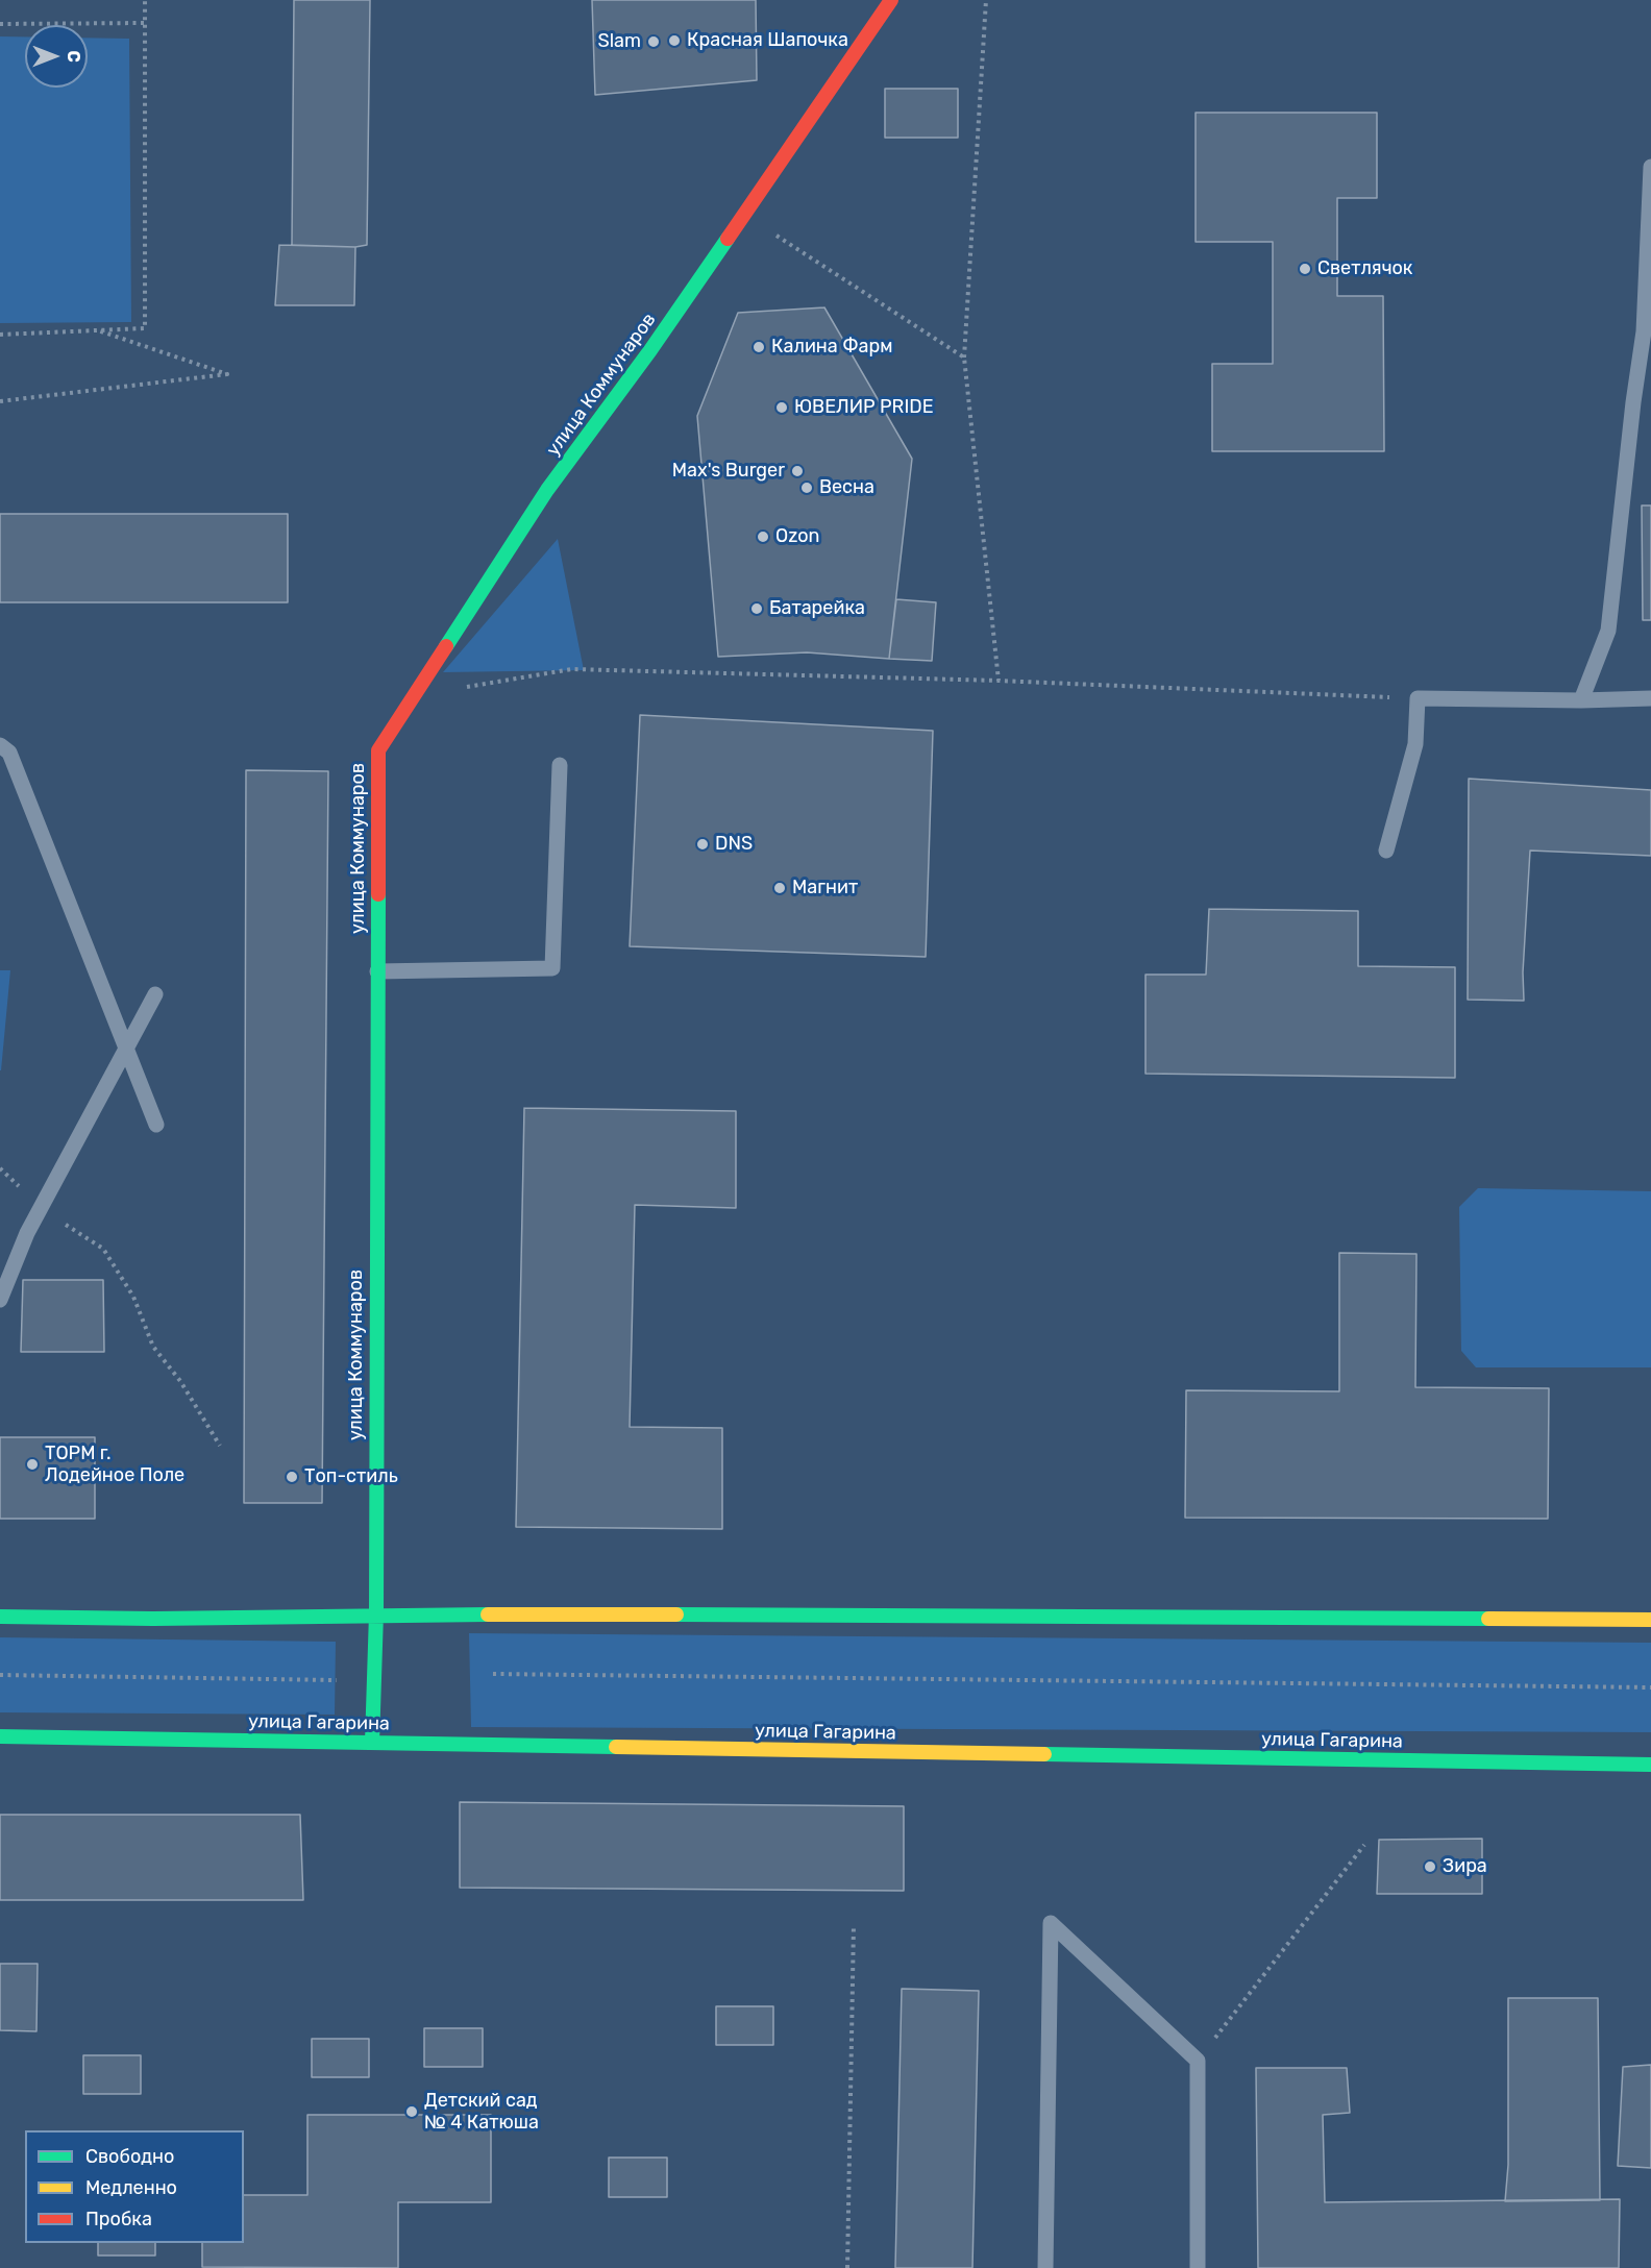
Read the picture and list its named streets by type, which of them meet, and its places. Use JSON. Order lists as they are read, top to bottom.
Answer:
{
  "streets": {
    "street": ["улица Коммунаров", "улица Гагарина"]
  },
  "crossings": [
    ["улица Коммунаров", "улица Гагарина"]
  ],
  "places": [
    "Красная Шапочка",
    "Slam",
    "Светлячок",
    "Калина Фарм",
    "ЮВЕЛИР PRIDE",
    "Max's Burger",
    "Весна",
    "Ozon",
    "Батарейка",
    "DNS",
    "Магнит",
    "ТОРМ г. Лодейное Поле",
    "Топ-стиль",
    "Зира",
    "Детский сад № 4 Катюша"
  ],
  "legend": ["Свободно", "Медленно", "Пробка"],
  "north": "right"
}
